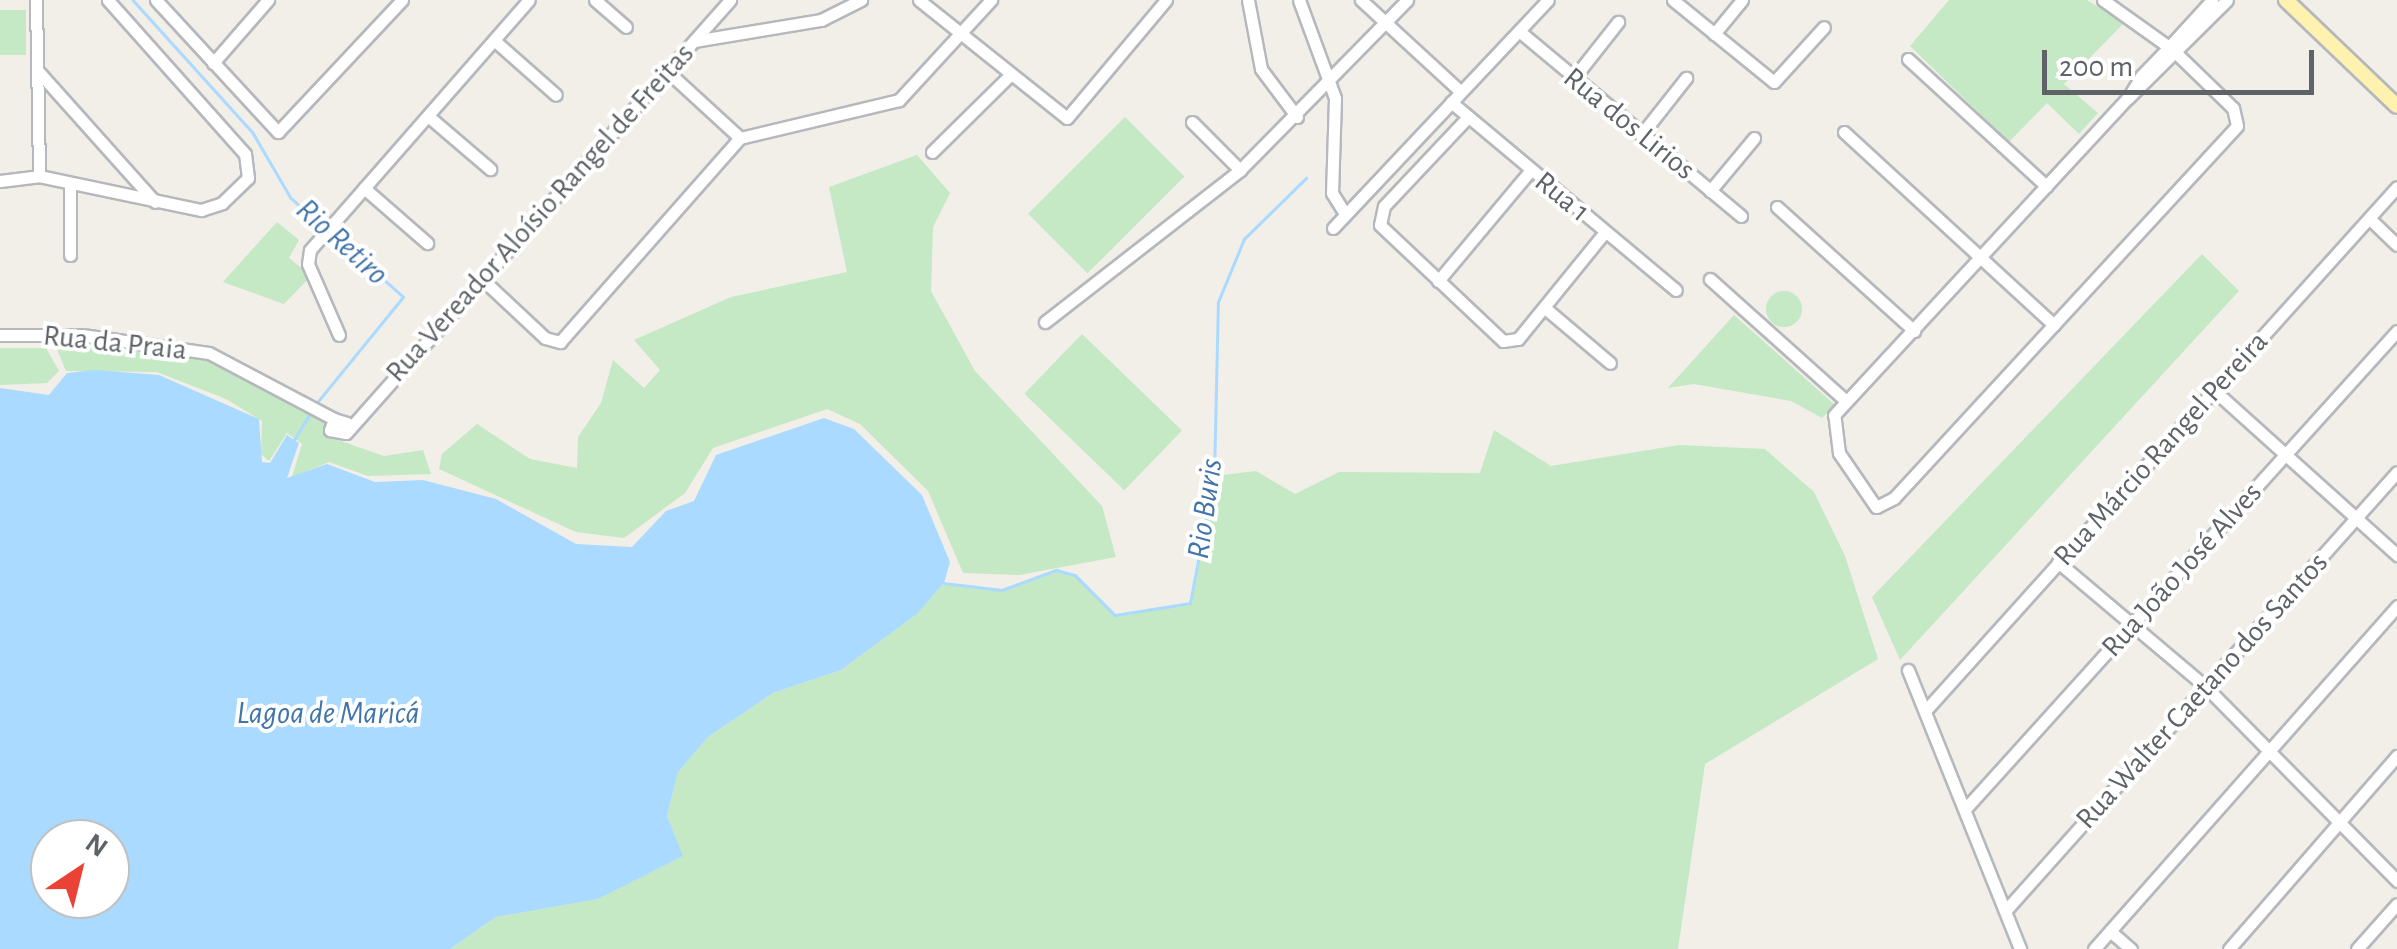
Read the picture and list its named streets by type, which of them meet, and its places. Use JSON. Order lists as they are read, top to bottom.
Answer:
{
  "streets": {
    "street": [
      "Rua dos Lirios",
      "Rua 1",
      "Rua Vereador Aloísio Rangel de Freitas",
      "Rua da Praia",
      "Rua Márcio Rangel Pereira",
      "Rua João José Alves",
      "Rua Walter Caetano dos Santos"
    ]
  },
  "crossings": [
    ["Rua Vereador Aloísio Rangel de Freitas", "Rua da Praia"]
  ],
  "water": ["Rio Retiro", "Rio Buris", "Lagoa de Maricá"],
  "scale_bar": "200 m",
  "north": "top right"
}
